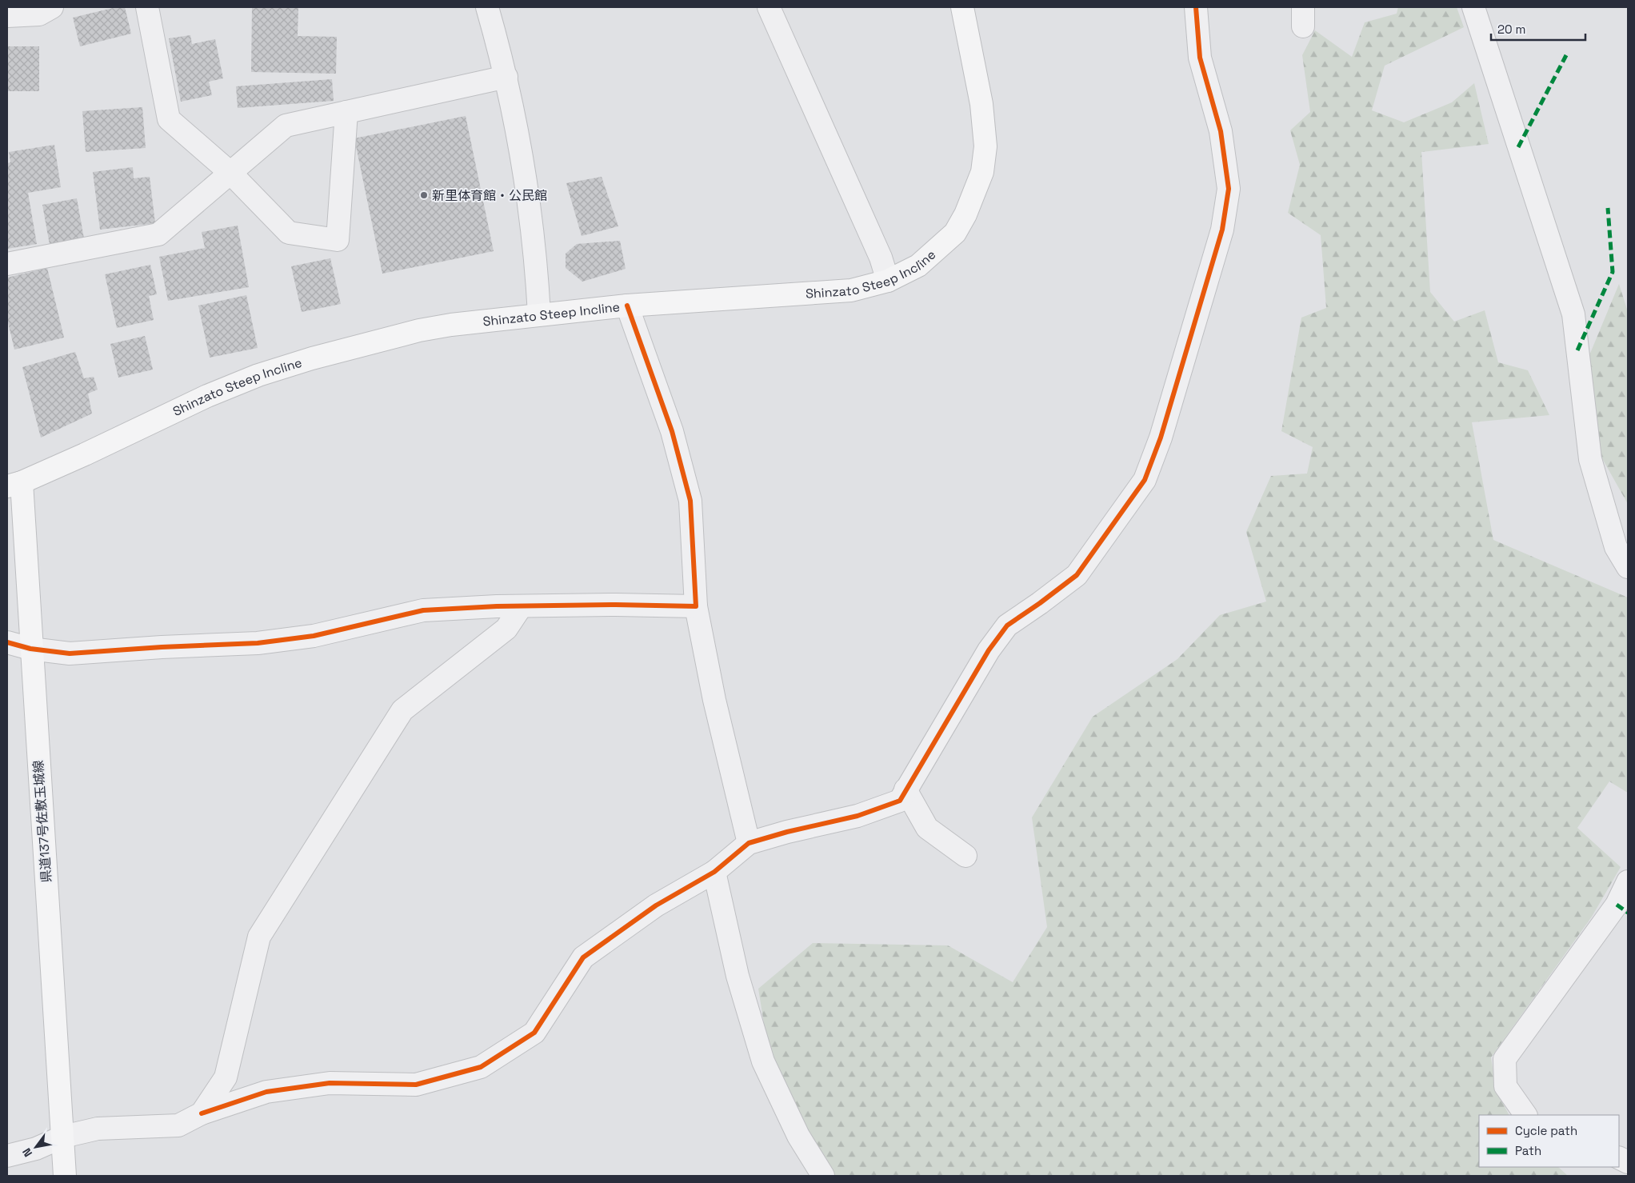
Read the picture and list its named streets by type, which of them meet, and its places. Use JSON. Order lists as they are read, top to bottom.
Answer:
{
  "streets": {
    "main road": ["Shinzato Steep Incline", "県道137号佐敷玉城線"]
  },
  "crossings": [
    ["Shinzato Steep Incline", "県道137号佐敷玉城線"]
  ],
  "places": ["新里体育館・公民館"],
  "legend": ["Cycle path", "Path"],
  "scale_bar": "20 m",
  "north": "bottom left"
}
